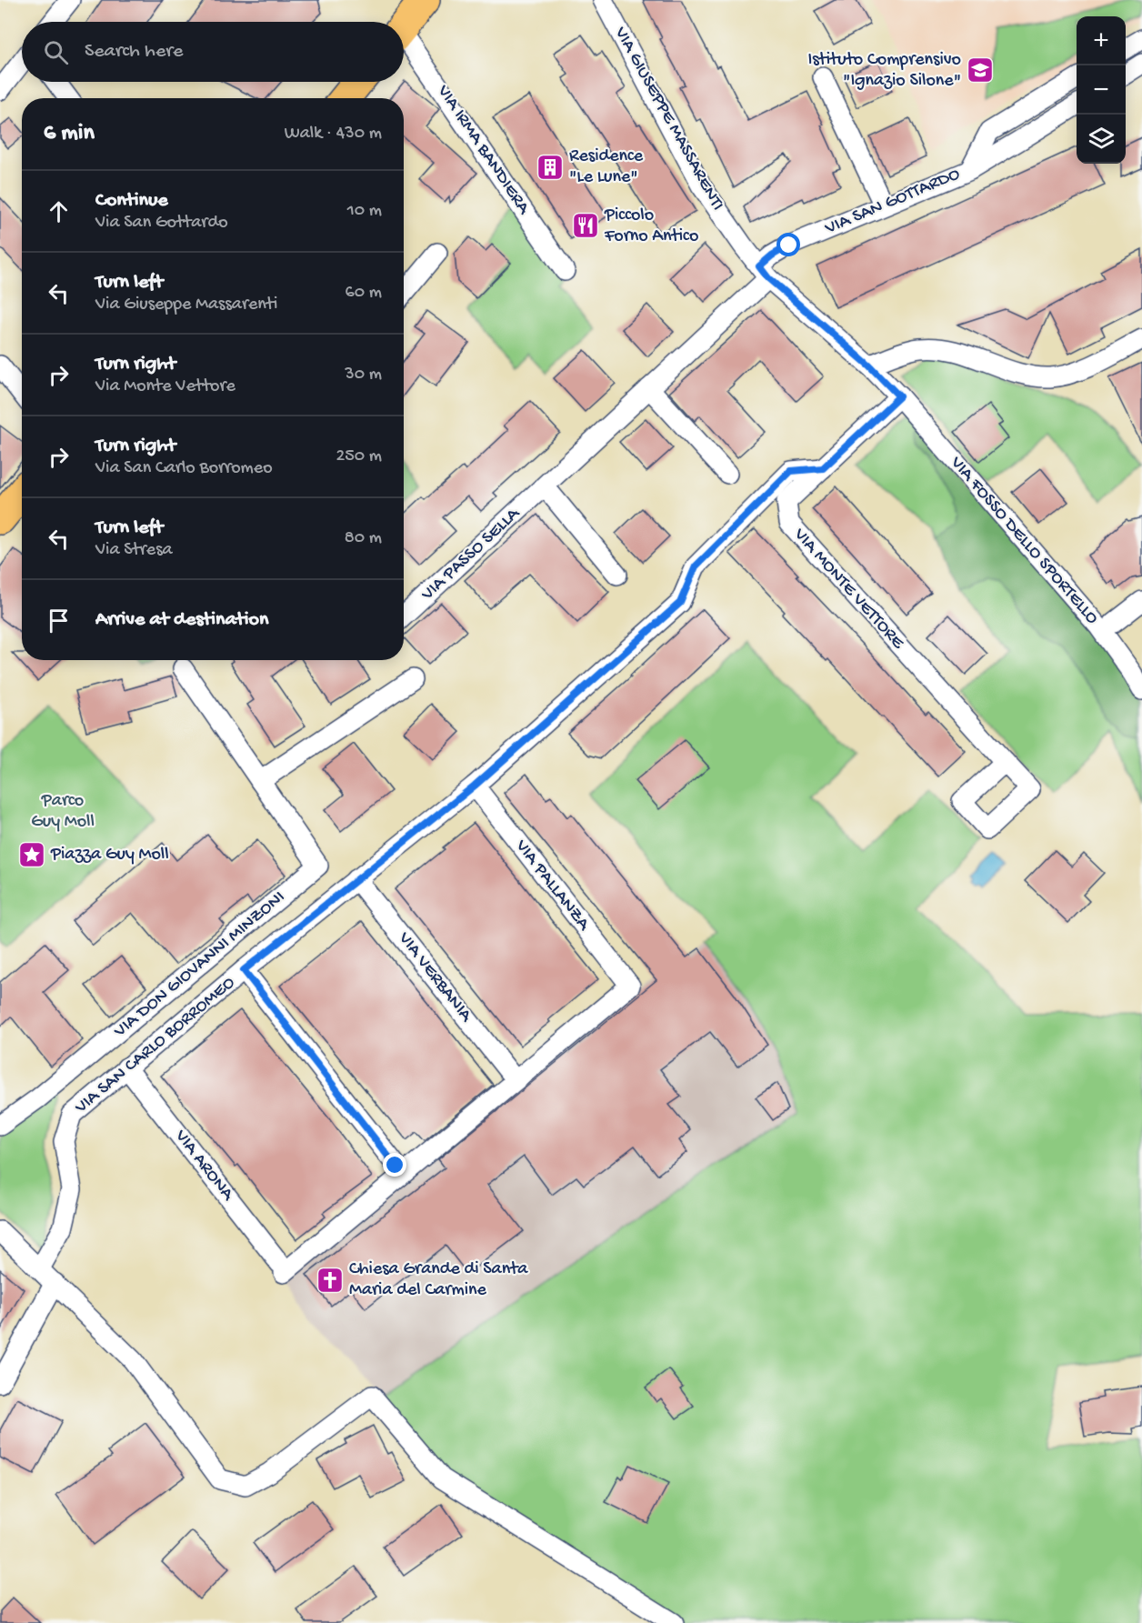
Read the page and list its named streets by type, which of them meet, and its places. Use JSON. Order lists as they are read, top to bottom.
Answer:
{
  "streets": {
    "street": [
      "VIA GIUSEPPE MASSARENTI",
      "VIA IRMA BANDIERA",
      "VIA SAN GOTTARDO",
      "VIA FOSSO DELLO SPORTELLO",
      "VIA PASSO SELLA",
      "VIA MONTE VETTORE",
      "VIA PALLANZA",
      "VIA DON GIOVANNI MINZONI",
      "VIA VERBANIA",
      "VIA SAN CARLO BORROMEO",
      "VIA ARONA"
    ]
  },
  "crossings": [
    ["VIA GIUSEPPE MASSARENTI", "VIA SAN GOTTARDO"],
    ["VIA GIUSEPPE MASSARENTI", "VIA FOSSO DELLO SPORTELLO"],
    ["VIA GIUSEPPE MASSARENTI", "VIA PASSO SELLA"],
    ["VIA GIUSEPPE MASSARENTI", "VIA MONTE VETTORE"],
    ["VIA SAN GOTTARDO", "VIA PASSO SELLA"],
    ["VIA FOSSO DELLO SPORTELLO", "VIA MONTE VETTORE"],
    ["VIA MONTE VETTORE", "VIA SAN CARLO BORROMEO"],
    ["VIA PALLANZA", "VIA VERBANIA"],
    ["VIA PALLANZA", "VIA SAN CARLO BORROMEO"],
    ["VIA VERBANIA", "VIA SAN CARLO BORROMEO"],
    ["VIA SAN CARLO BORROMEO", "VIA ARONA"]
  ],
  "parks": ["Parco Guy Moll"],
  "places": {
    "school or university": ["Istituto Comprensivo \"Ignazio Silone\""],
    "building": ["Residence \"Le Lune\""],
    "restaurant": ["Piccolo Forno Antico"],
    "place": ["Piazza Guy Moll"],
    "church": ["Chiesa Grande di Santa Maria del Carmine"]
  },
  "page": {
    "map_buttons": ["+", "−"],
    "search": "Search here",
    "heading": ["6 min", "Walk · 430 m"],
    "list": [
      ["Continue", "Via San Gottardo", "10 m"],
      ["Turn left", "Via Giuseppe Massarenti", "60 m"],
      ["Turn right", "Via Monte Vettore", "30 m"],
      ["Turn right", "Via San Carlo Borromeo", "250 m"],
      ["Turn left", "Via Stresa", "80 m"],
      "Arrive at destination"
    ]
  }
}
